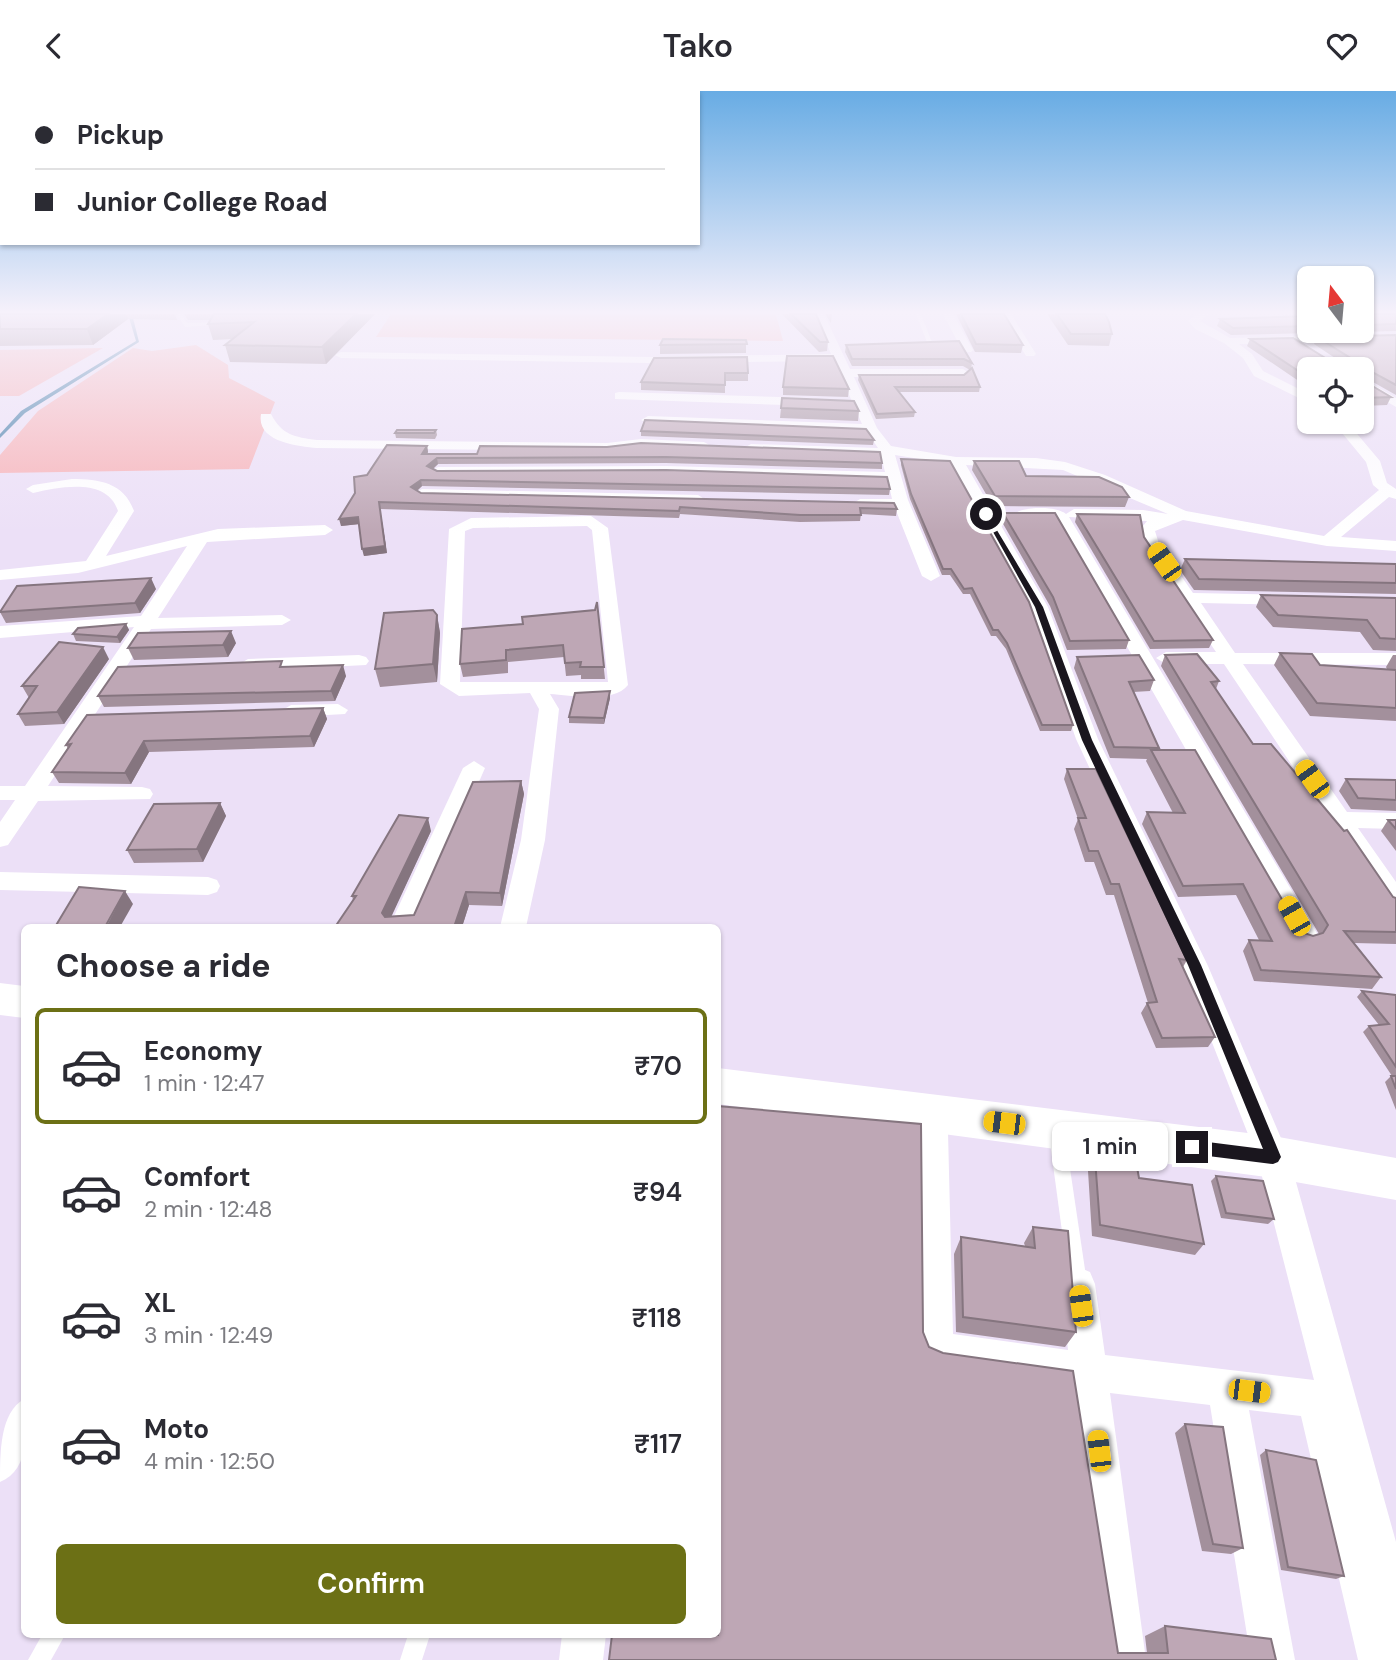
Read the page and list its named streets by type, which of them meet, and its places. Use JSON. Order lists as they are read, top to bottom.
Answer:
{
  "north": "top",
  "page": {
    "header": "Tako",
    "banner": ["Pickup", "Junior College Road"],
    "heading": "Choose a ride",
    "list": [
      {
        "name": "Economy",
        "note": "1 min · 12:47",
        "value": "₹70"
      },
      {
        "name": "Comfort",
        "note": "2 min · 12:48",
        "value": "₹94"
      },
      {
        "name": "XL",
        "note": "3 min · 12:49",
        "value": "₹118"
      },
      {
        "name": "Moto",
        "note": "4 min · 12:50",
        "value": "₹117"
      }
    ],
    "bubble": "1 min",
    "buttons": "Confirm"
  }
}
